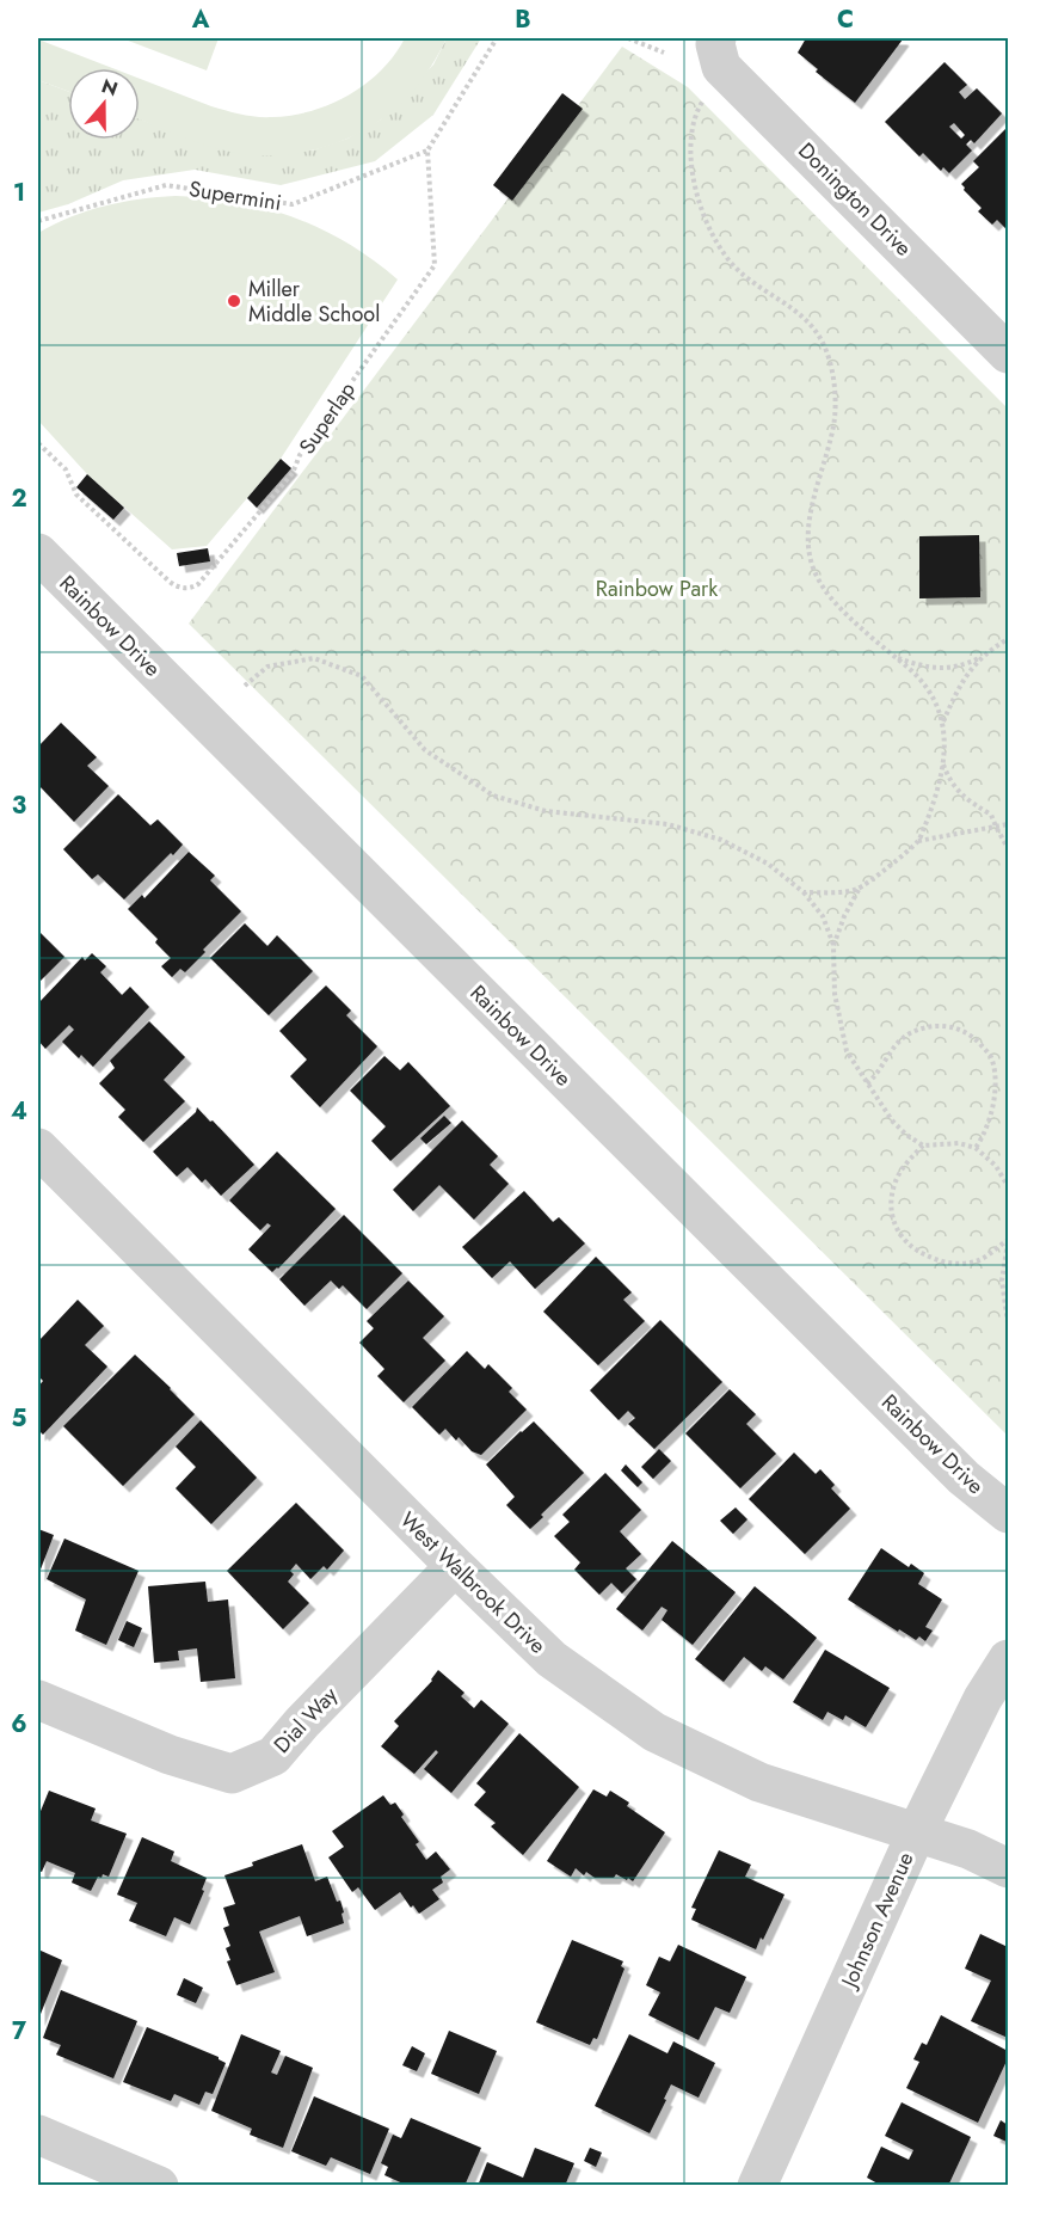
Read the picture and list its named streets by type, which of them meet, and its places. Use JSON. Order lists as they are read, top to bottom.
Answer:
{
  "streets": {
    "street": [
      "Donington Drive",
      "Rainbow Drive",
      "West Walbrook Drive",
      "Dial Way",
      "Johnson Avenue"
    ],
    "path": ["Supermini", "Superlap"]
  },
  "crossings": [
    ["Supermini", "Superlap"],
    ["West Walbrook Drive", "Dial Way"],
    ["West Walbrook Drive", "Johnson Avenue"]
  ],
  "parks": ["Rainbow Park"],
  "places": ["Miller Middle School"],
  "north": "top",
  "grid": {
    "columns": ["A", "B", "C"],
    "rows": [
      "1",
      "2",
      "3",
      "4",
      "5",
      "6",
      "7"
    ]
  }
}
